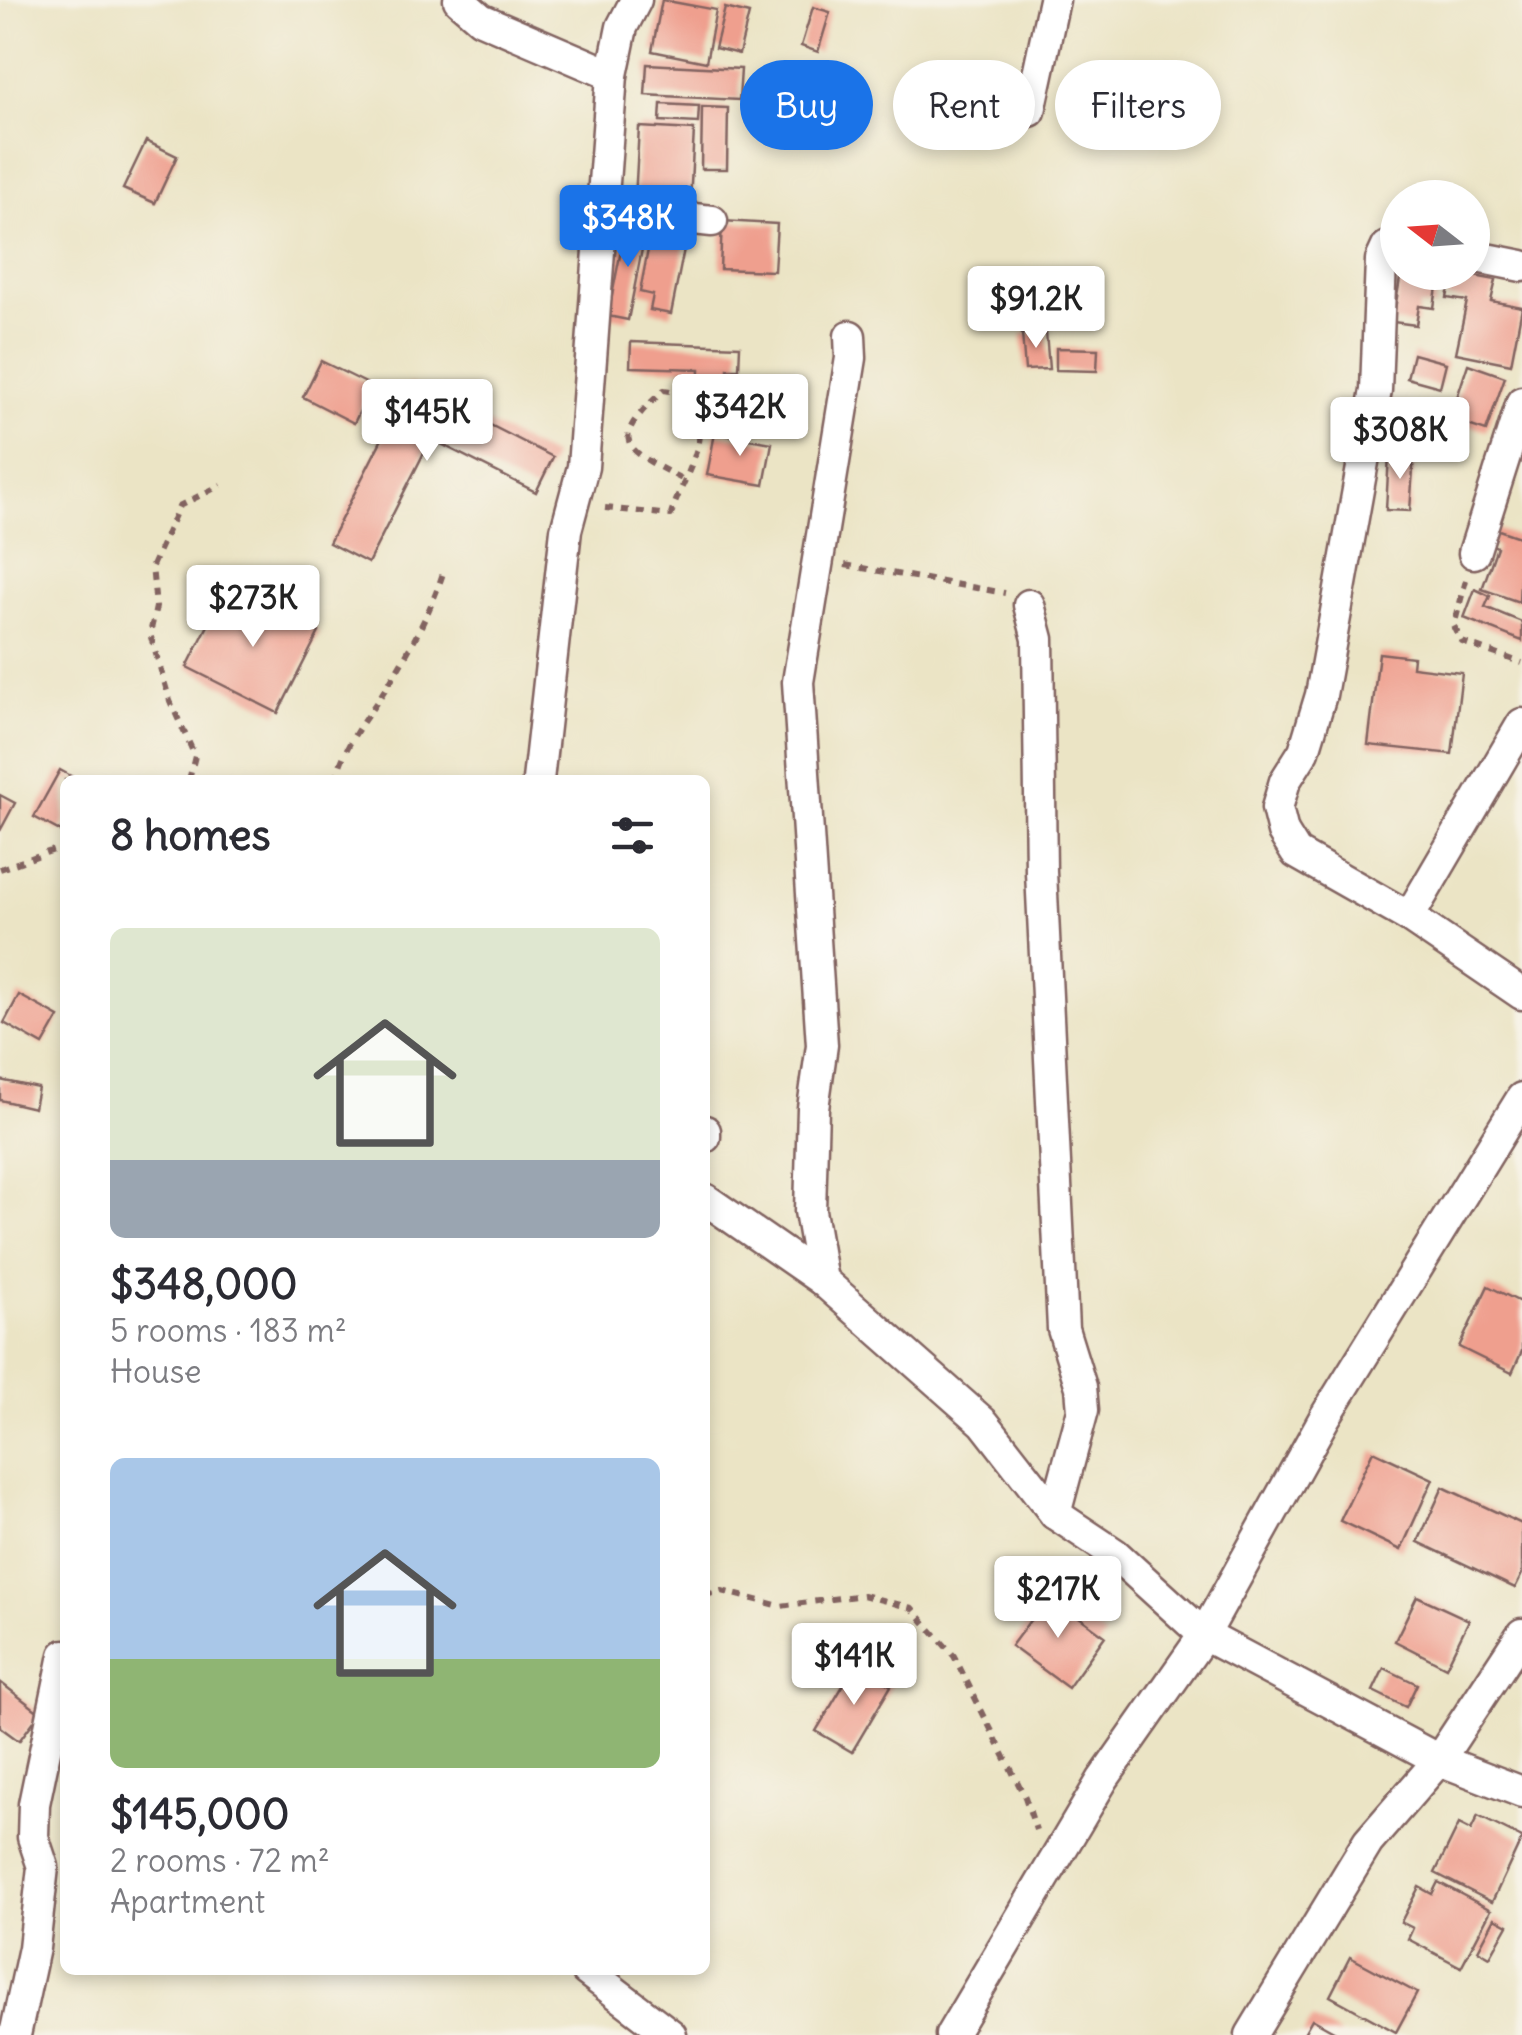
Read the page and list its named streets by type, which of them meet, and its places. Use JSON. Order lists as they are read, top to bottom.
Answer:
{
  "north": "left",
  "page": {
    "chip": ["Buy", "Rent", "Filters"],
    "price": [
      "$348K",
      "$91.2K",
      "$342K",
      "$145K",
      "$308K",
      "$273K",
      "$217K",
      "$141K"
    ],
    "heading": "8 homes",
    "list": [
      {
        "name": "$348,000",
        "note": "5 rooms · 183 m² · House"
      },
      {
        "name": "$145,000",
        "note": "2 rooms · 72 m² · Apartment"
      }
    ]
  }
}
